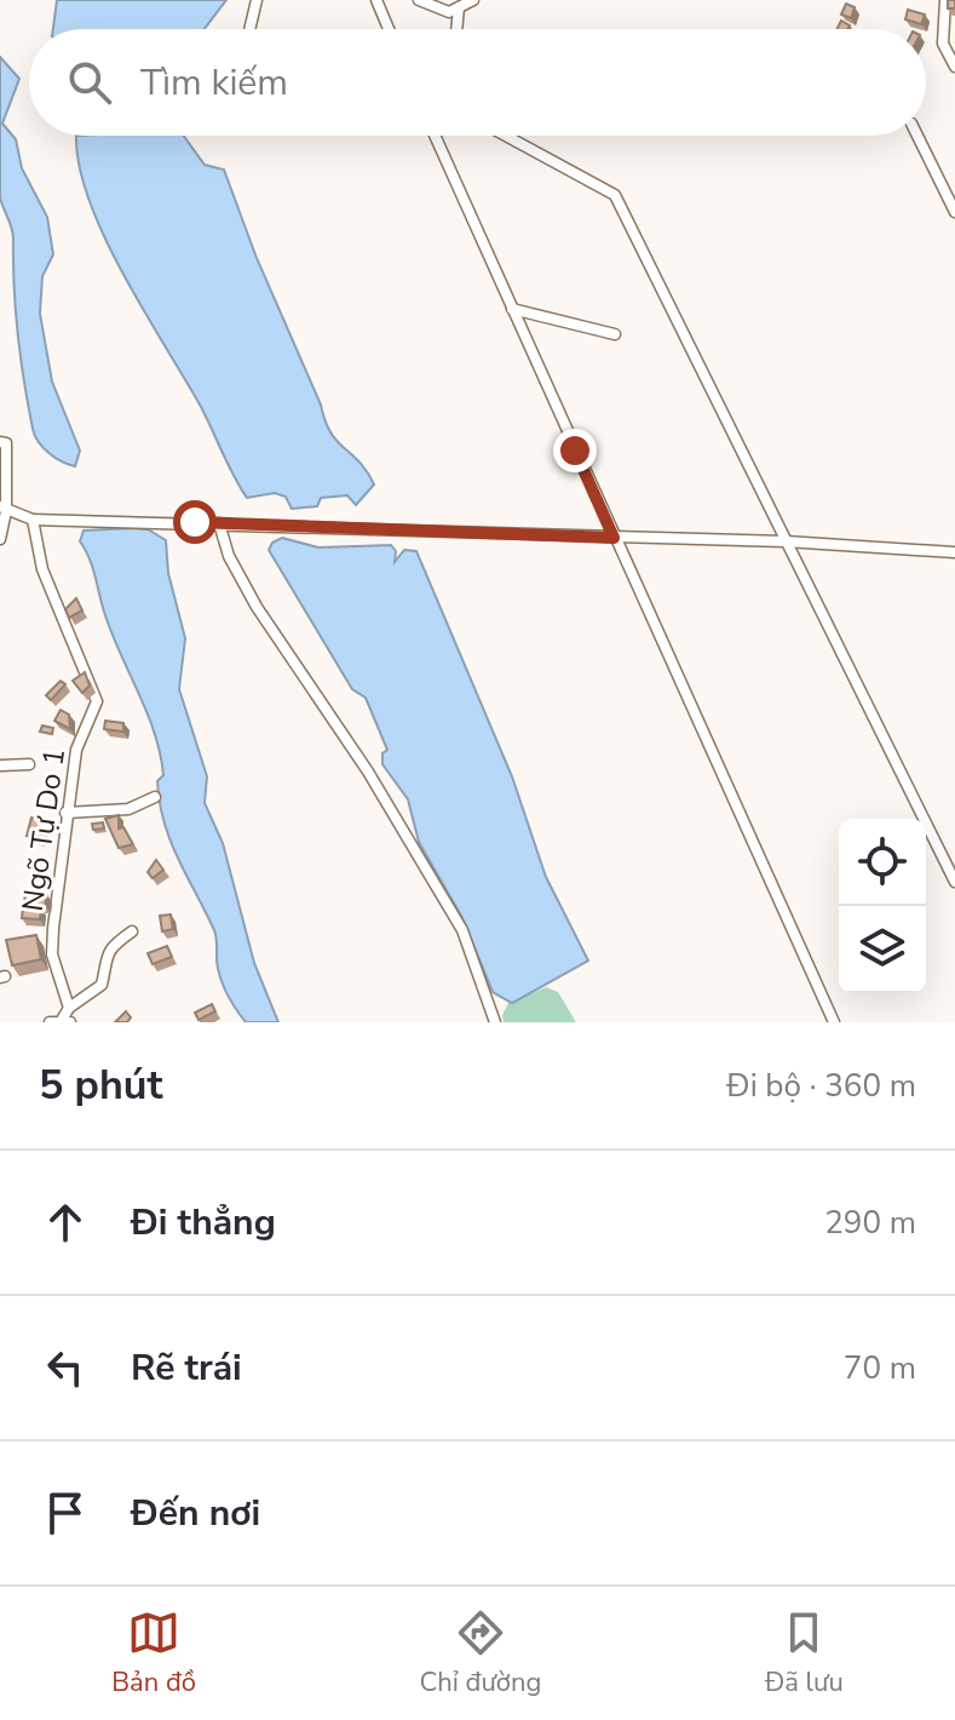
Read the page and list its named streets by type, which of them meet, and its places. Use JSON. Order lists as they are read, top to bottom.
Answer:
{
  "streets": {
    "street": ["Ngõ Tự Do 1"]
  },
  "page": {
    "search": "Tìm kiếm",
    "heading": ["5 phút", "Đi bộ · 360 m"],
    "list": [
      ["Đi thẳng", "290 m"],
      ["Rẽ trái", "70 m"],
      "Đến nơi"
    ],
    "nav": ["Bản đồ", "Chỉ đường", "Đã lưu"]
  }
}
